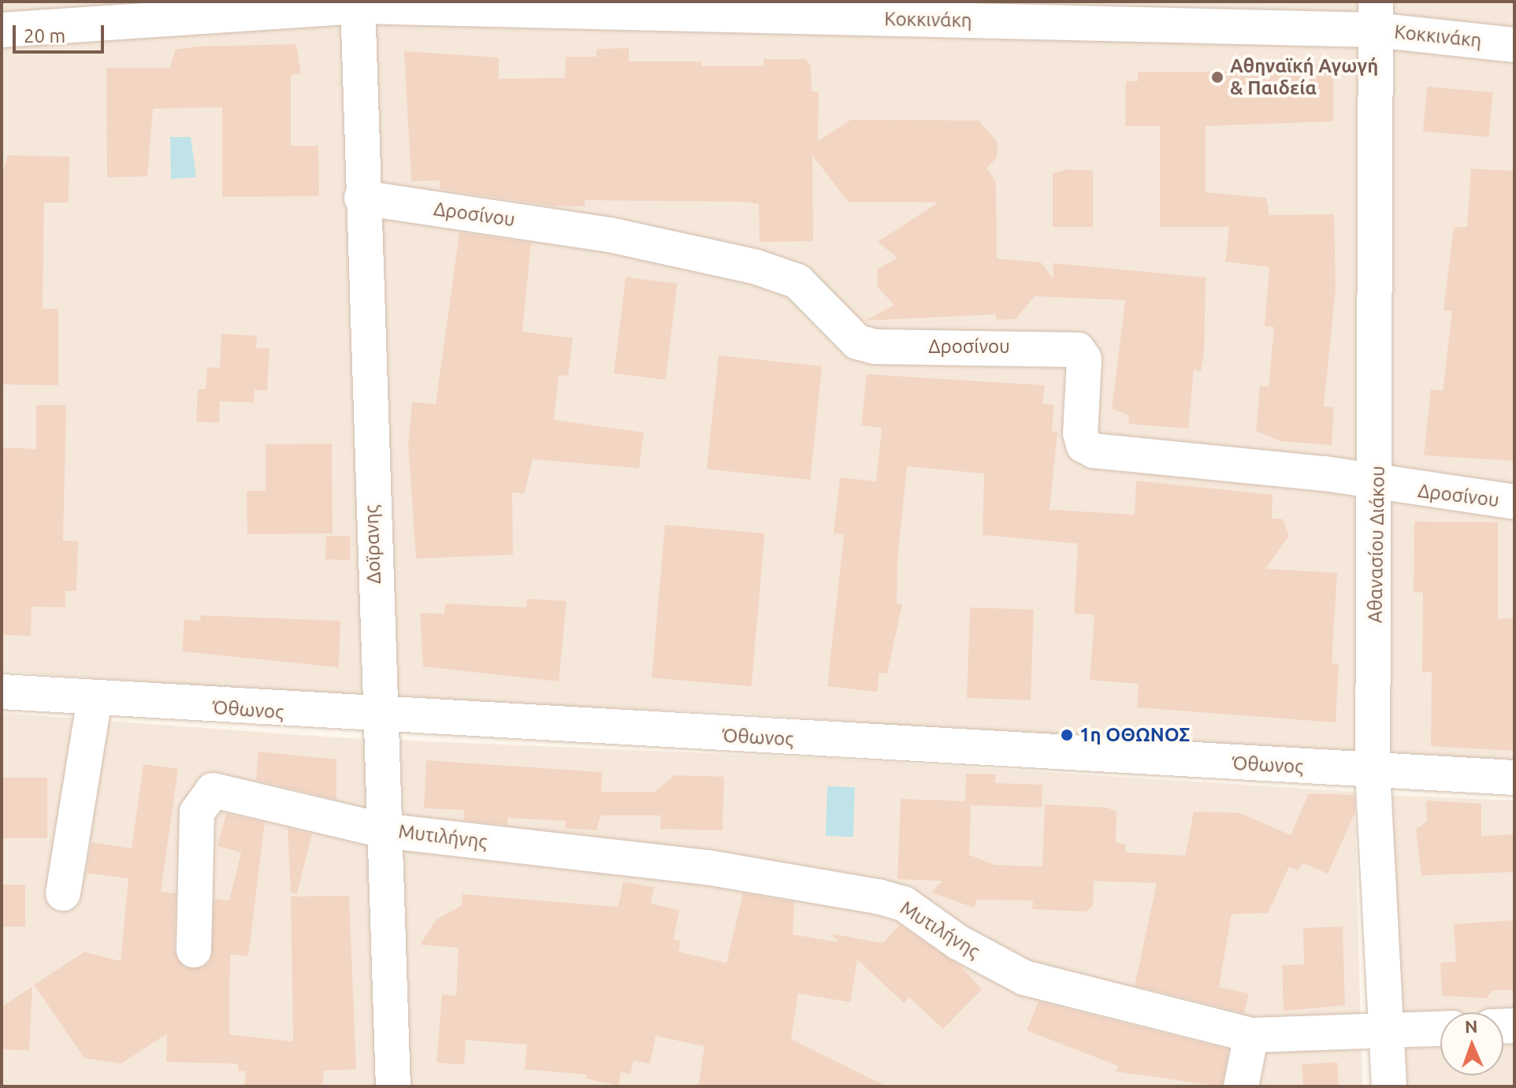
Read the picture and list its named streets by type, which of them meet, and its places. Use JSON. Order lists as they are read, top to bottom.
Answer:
{
  "streets": {
    "street": [
      "Κοκκινάκη",
      "Δροσίνου",
      "Δοϊρανης",
      "Αθανασίου Διάκου",
      "Όθωνος",
      "Μυτιλήνης"
    ]
  },
  "crossings": [
    ["Κοκκινάκη", "Δοϊρανης"],
    ["Κοκκινάκη", "Αθανασίου Διάκου"],
    ["Δροσίνου", "Δοϊρανης"],
    ["Δροσίνου", "Αθανασίου Διάκου"],
    ["Δοϊρανης", "Όθωνος"],
    ["Δοϊρανης", "Μυτιλήνης"],
    ["Αθανασίου Διάκου", "Όθωνος"],
    ["Αθανασίου Διάκου", "Μυτιλήνης"]
  ],
  "places": ["Αθηναϊκή Αγωγή & Παιδεία", "1η ΟΘΩΝΟΣ"],
  "scale_bar": "20 m",
  "north": "top"
}
